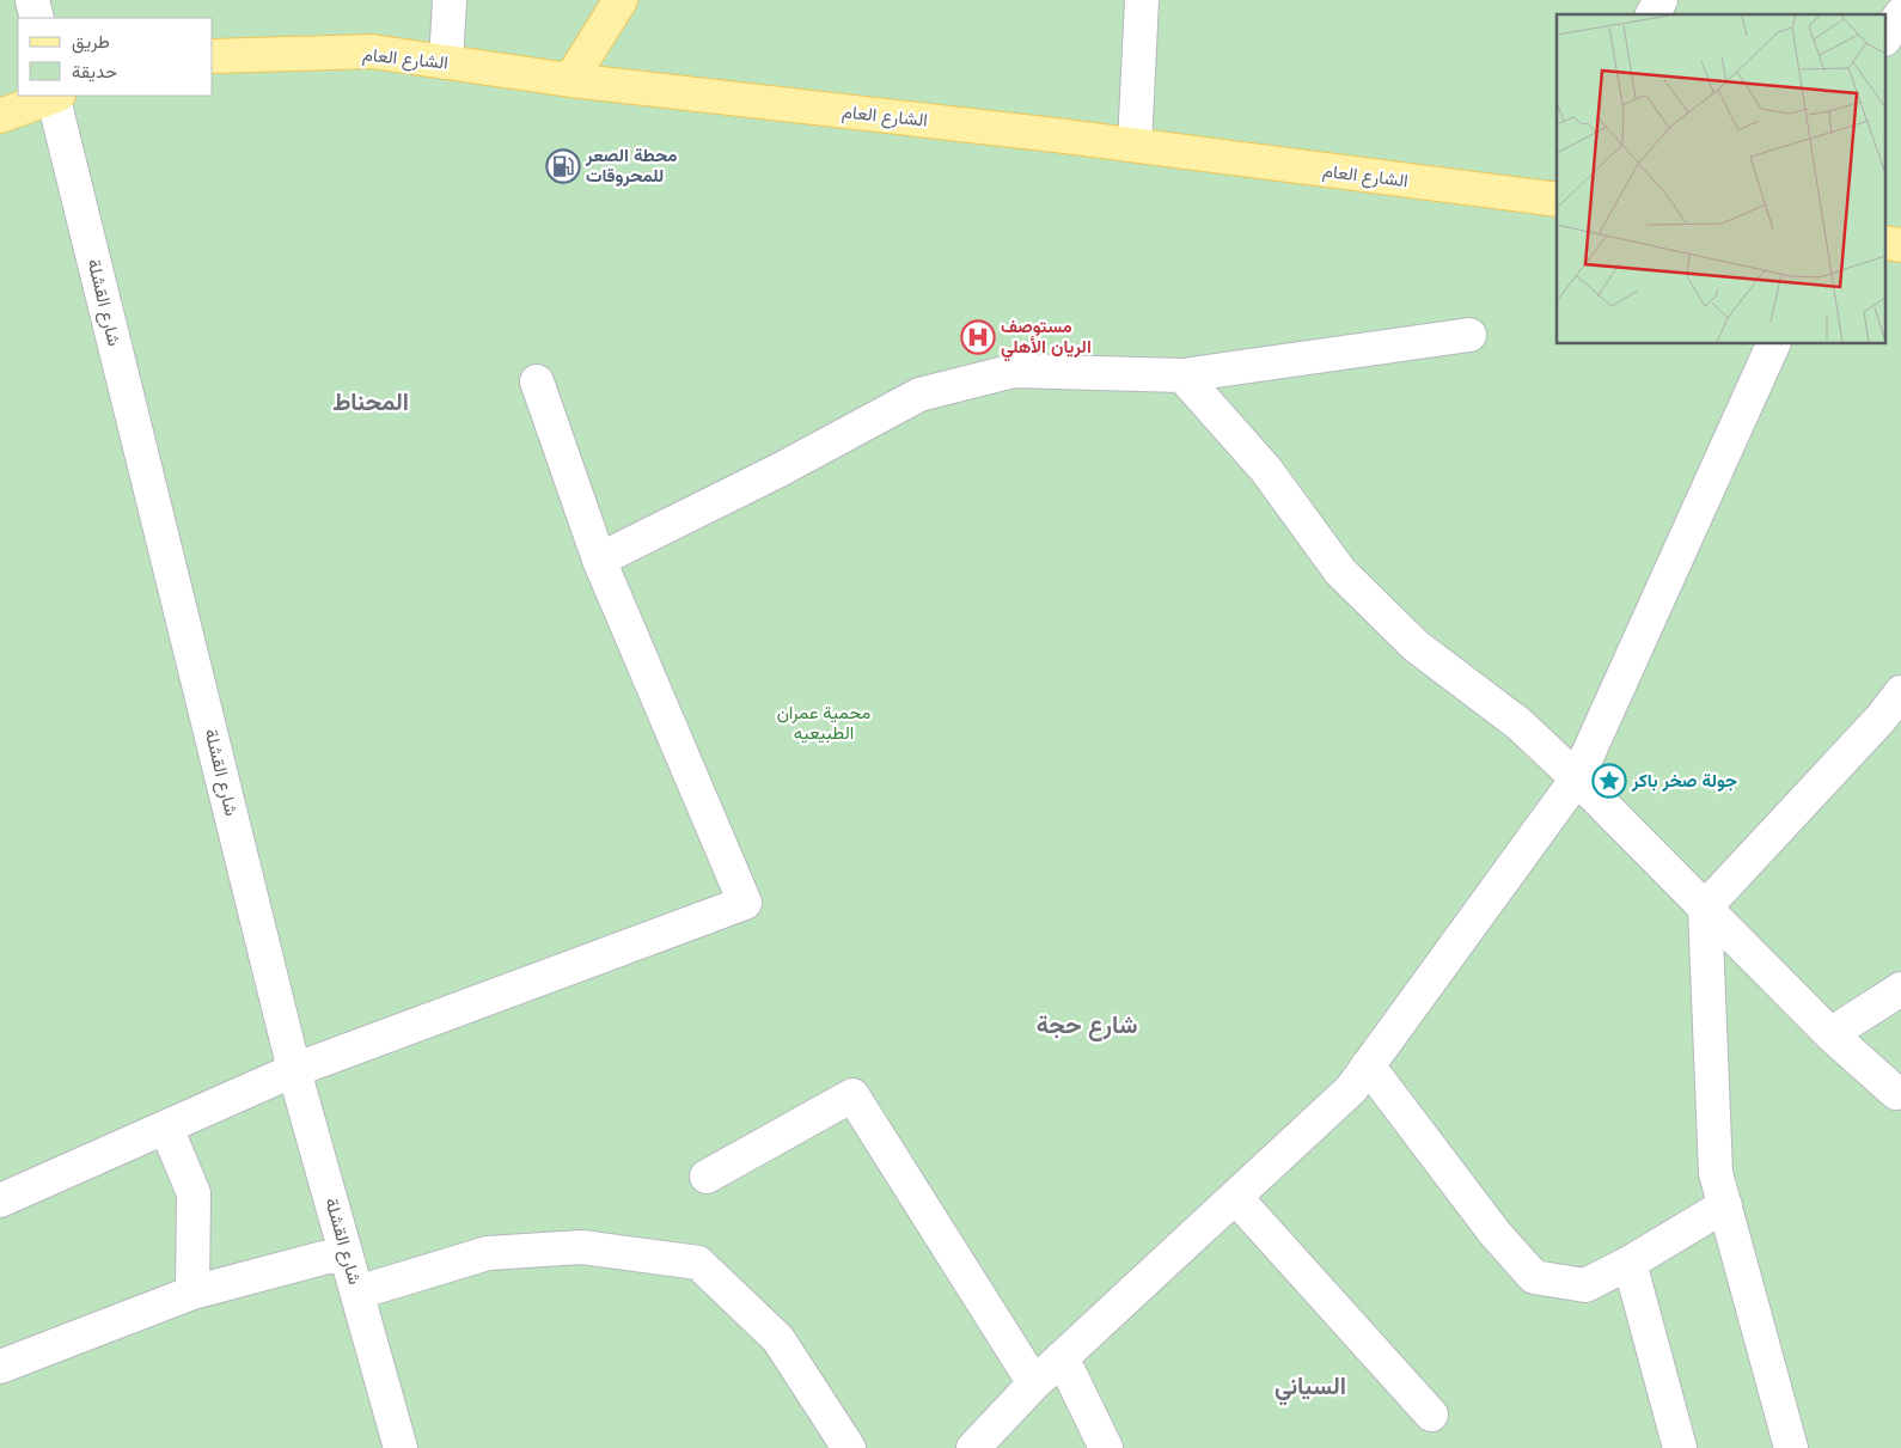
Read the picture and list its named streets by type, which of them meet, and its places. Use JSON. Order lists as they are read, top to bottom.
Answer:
{
  "streets": {
    "main road": ["الشارع العام"],
    "street": ["شارع القشلة"]
  },
  "districts": ["المحناط", "شارع حجة", "السياني"],
  "parks": ["محمية عمران الطبيعيه"],
  "places": {
    "fuel station": ["محطة الصعر للمحروقات"],
    "hospital": ["مستوصف الريان الأهلي"],
    "place": ["جولة صخر باكر"]
  },
  "legend": ["طريق", "حديقة"]
}
